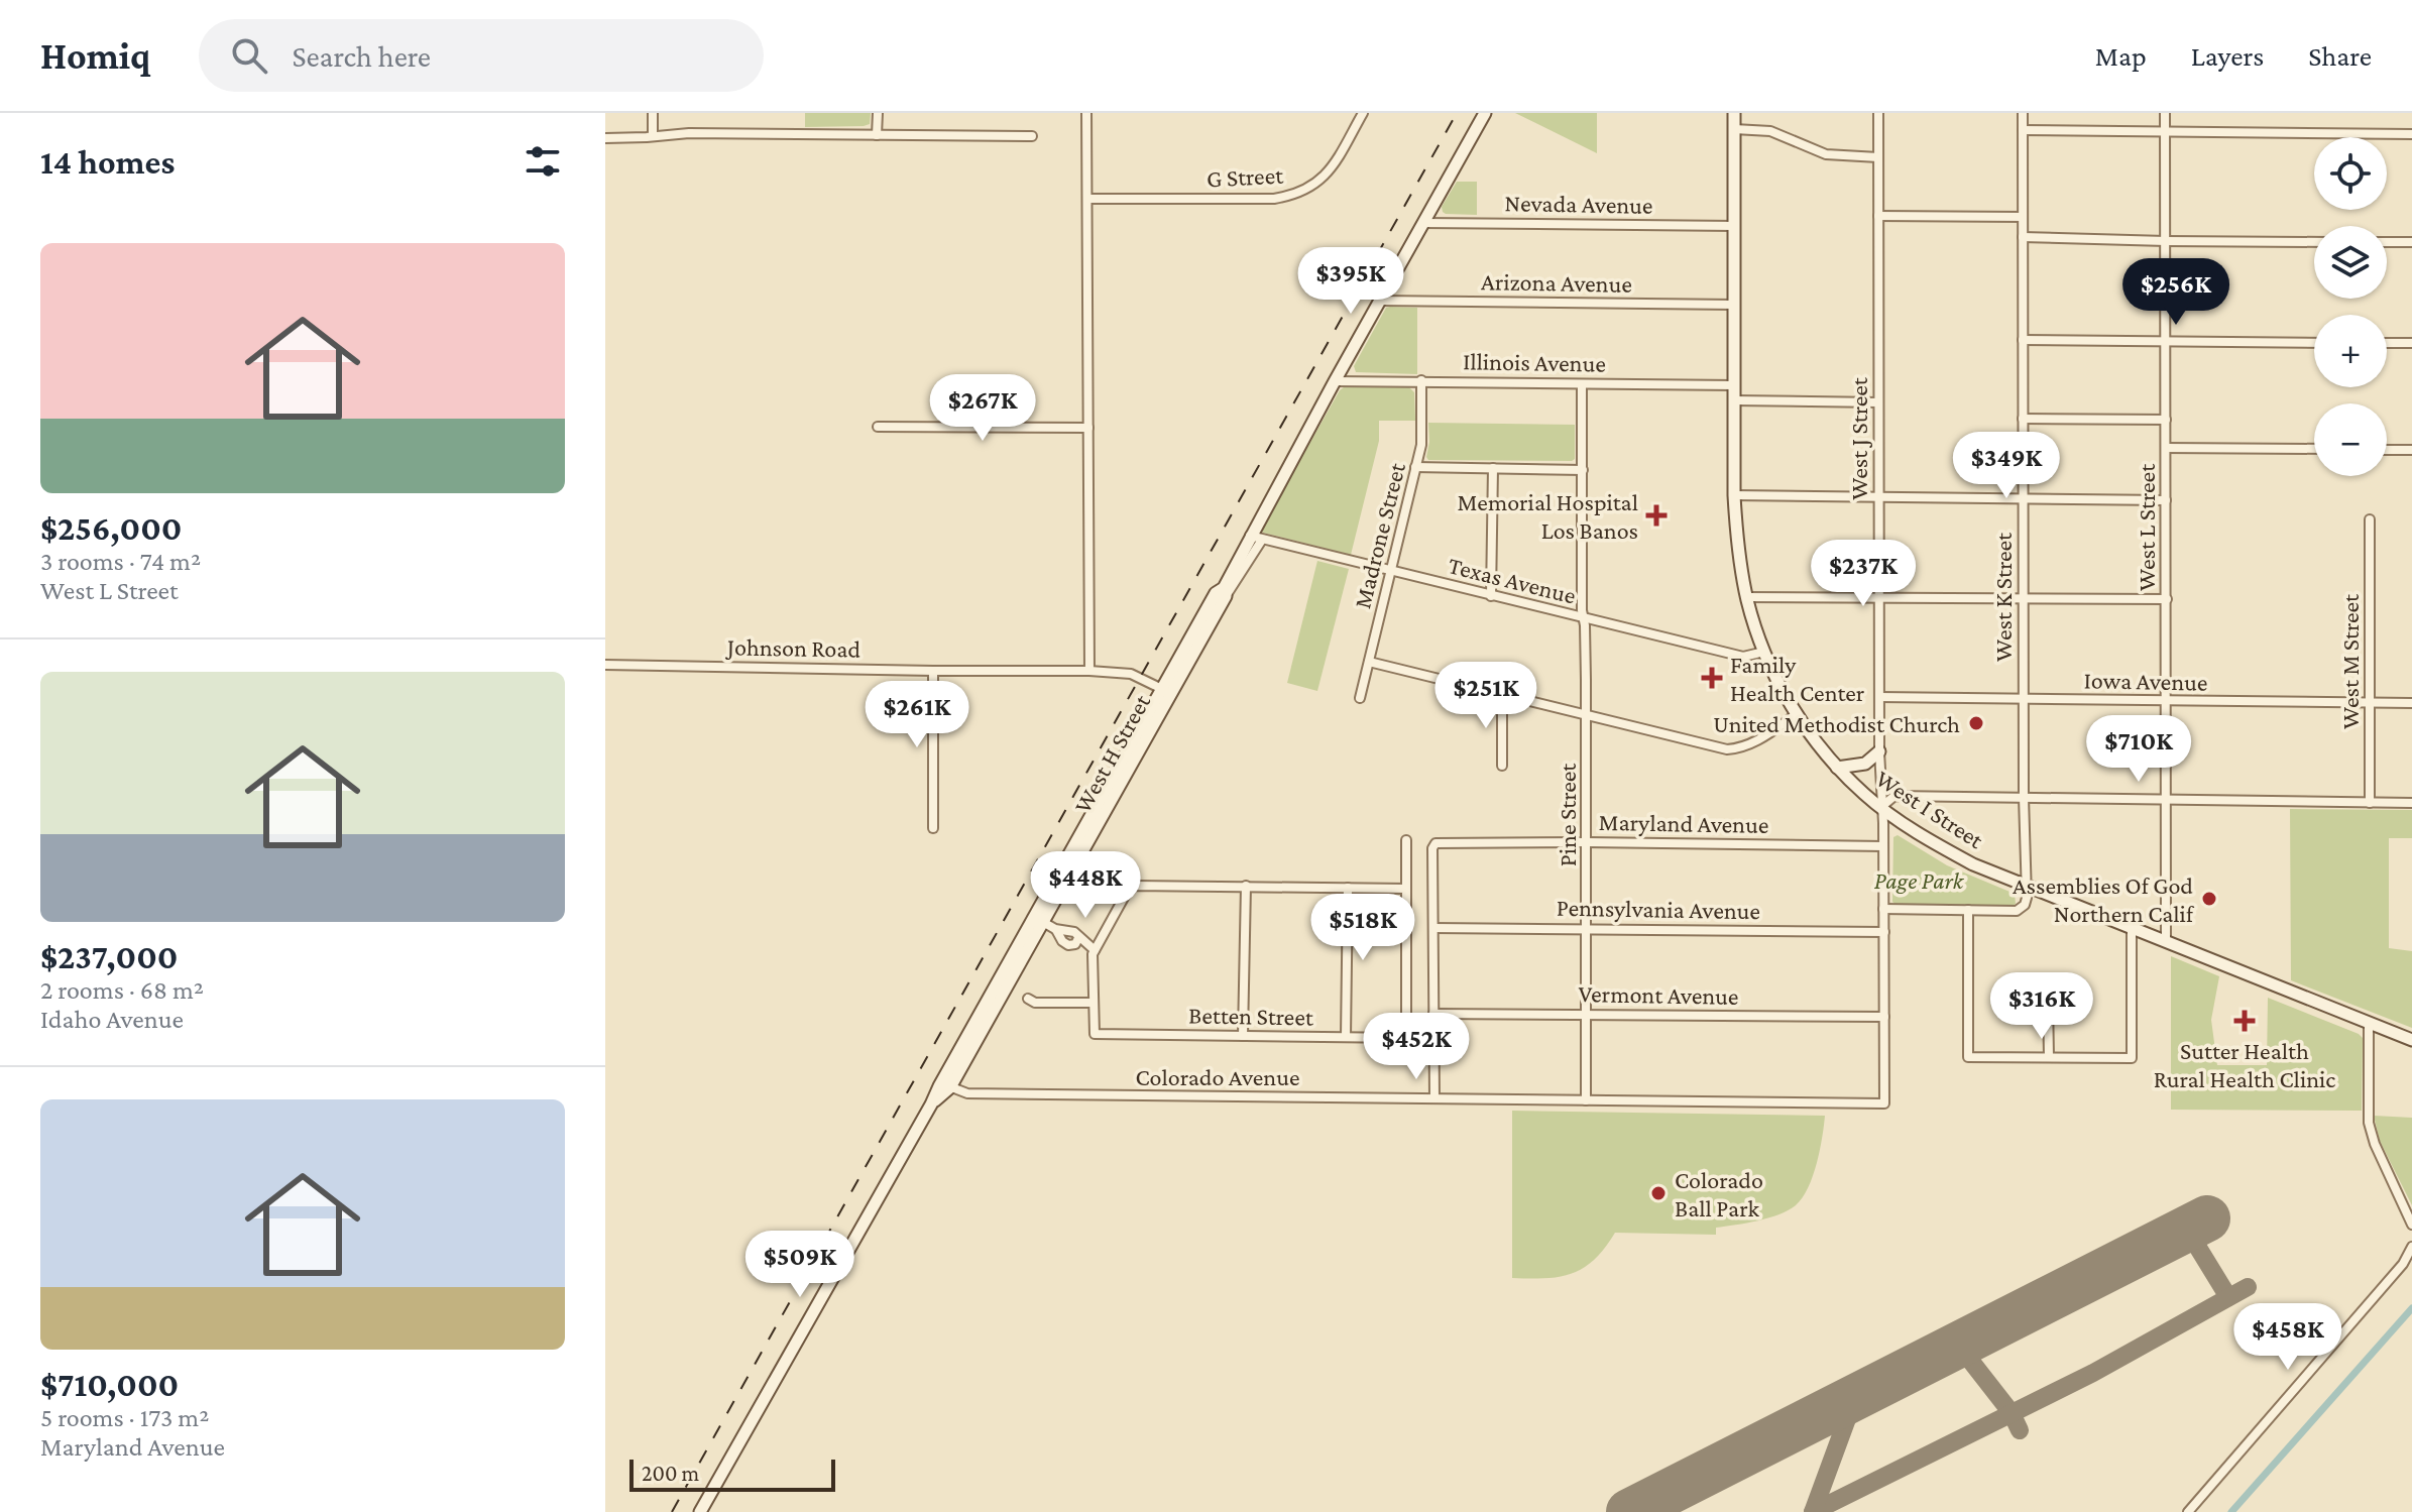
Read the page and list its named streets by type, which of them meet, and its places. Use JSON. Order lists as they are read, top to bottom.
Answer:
{
  "streets": {
    "street": [
      "G Street",
      "Nevada Avenue",
      "Arizona Avenue",
      "Illinois Avenue",
      "West J Street",
      "West L Street",
      "Madrone Street",
      "Texas Avenue",
      "West K Street",
      "Johnson Road",
      "West M Street",
      "Iowa Avenue",
      "West H Street",
      "West I Street",
      "Pine Street",
      "Maryland Avenue",
      "Pennsylvania Avenue",
      "Vermont Avenue",
      "Betten Street",
      "Colorado Avenue"
    ]
  },
  "crossings": [
    ["Nevada Avenue", "West H Street"],
    ["Nevada Avenue", "West I Street"],
    ["Arizona Avenue", "West H Street"],
    ["Arizona Avenue", "West I Street"],
    ["Illinois Avenue", "Madrone Street"],
    ["Illinois Avenue", "West H Street"],
    ["Illinois Avenue", "West I Street"],
    ["Illinois Avenue", "Pine Street"],
    ["West J Street", "Iowa Avenue"],
    ["West J Street", "West I Street"],
    ["West J Street", "Maryland Avenue"],
    ["West J Street", "Pennsylvania Avenue"],
    ["West J Street", "Vermont Avenue"],
    ["West J Street", "Colorado Avenue"],
    ["West L Street", "Iowa Avenue"],
    ["West L Street", "West I Street"],
    ["Madrone Street", "Texas Avenue"],
    ["Texas Avenue", "West H Street"],
    ["Texas Avenue", "West I Street"],
    ["Texas Avenue", "Pine Street"],
    ["West K Street", "Iowa Avenue"],
    ["West K Street", "West I Street"],
    ["Johnson Road", "West H Street"],
    ["West M Street", "Iowa Avenue"],
    ["West H Street", "Colorado Avenue"],
    ["Pine Street", "Maryland Avenue"],
    ["Pine Street", "Pennsylvania Avenue"],
    ["Pine Street", "Vermont Avenue"],
    ["Pine Street", "Colorado Avenue"],
    ["Maryland Avenue", "Pennsylvania Avenue"]
  ],
  "parks": ["Page Park"],
  "places": {
    "health": ["Memorial Hospital Los Banos", "Family Health Center", "Sutter Health Rural Health Clinic"],
    "other": ["United Methodist Church", "Assemblies Of God Northern Calif", "Colorado Ball Park"]
  },
  "scale_bar": "200 m",
  "page": {
    "header": "Homiq",
    "search": "Search here",
    "nav": ["Map", "Layers", "Share"],
    "heading": "14 homes",
    "map_buttons": ["+", "−"],
    "list": [
      {
        "name": "$256,000",
        "note": "3 rooms · 74 m² · West L Street"
      },
      {
        "name": "$237,000",
        "note": "2 rooms · 68 m² · Idaho Avenue"
      },
      {
        "name": "$710,000",
        "note": "5 rooms · 173 m² · Maryland Avenue"
      }
    ],
    "price": [
      "$395K",
      "$256K",
      "$267K",
      "$349K",
      "$237K",
      "$251K",
      "$261K",
      "$710K",
      "$448K",
      "$518K",
      "$316K",
      "$452K",
      "$509K",
      "$458K"
    ],
    "scale": "200 m"
  }
}
